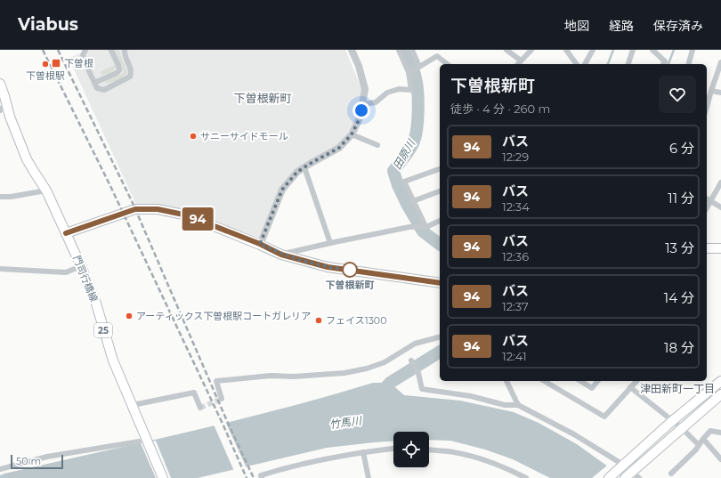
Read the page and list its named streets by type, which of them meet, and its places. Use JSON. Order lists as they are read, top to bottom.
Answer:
{
  "streets": {
    "main road": ["門司行橋線", "25"]
  },
  "districts": ["下曽根新町", "津田新町一丁目"],
  "water": ["田原川", "竹馬川"],
  "places": {
    "transit": ["下曽根"],
    "other": [
      "下曽根駅",
      "サニーサイドモール",
      "下曽根新町",
      "アーティックス下曽根駅コートガレリア",
      "フェイス1300"
    ]
  },
  "lines": ["bus line 94"],
  "scale_bar": "50 m",
  "page": {
    "header": "Viabus",
    "nav": ["地図", "経路", "保存済み"],
    "on_map": "94",
    "heading": ["下曽根新町", "徒歩 · 4 分 · 260 m"],
    "list": [
      {
        "mark": "94",
        "name": "バス",
        "note": "12:29",
        "value": "6 分"
      },
      {
        "mark": "94",
        "name": "バス",
        "note": "12:34",
        "value": "11 分"
      },
      {
        "mark": "94",
        "name": "バス",
        "note": "12:36",
        "value": "13 分"
      },
      {
        "mark": "94",
        "name": "バス",
        "note": "12:37",
        "value": "14 分"
      },
      {
        "mark": "94",
        "name": "バス",
        "note": "12:41",
        "value": "18 分"
      }
    ],
    "scale": "50 m"
  }
}
